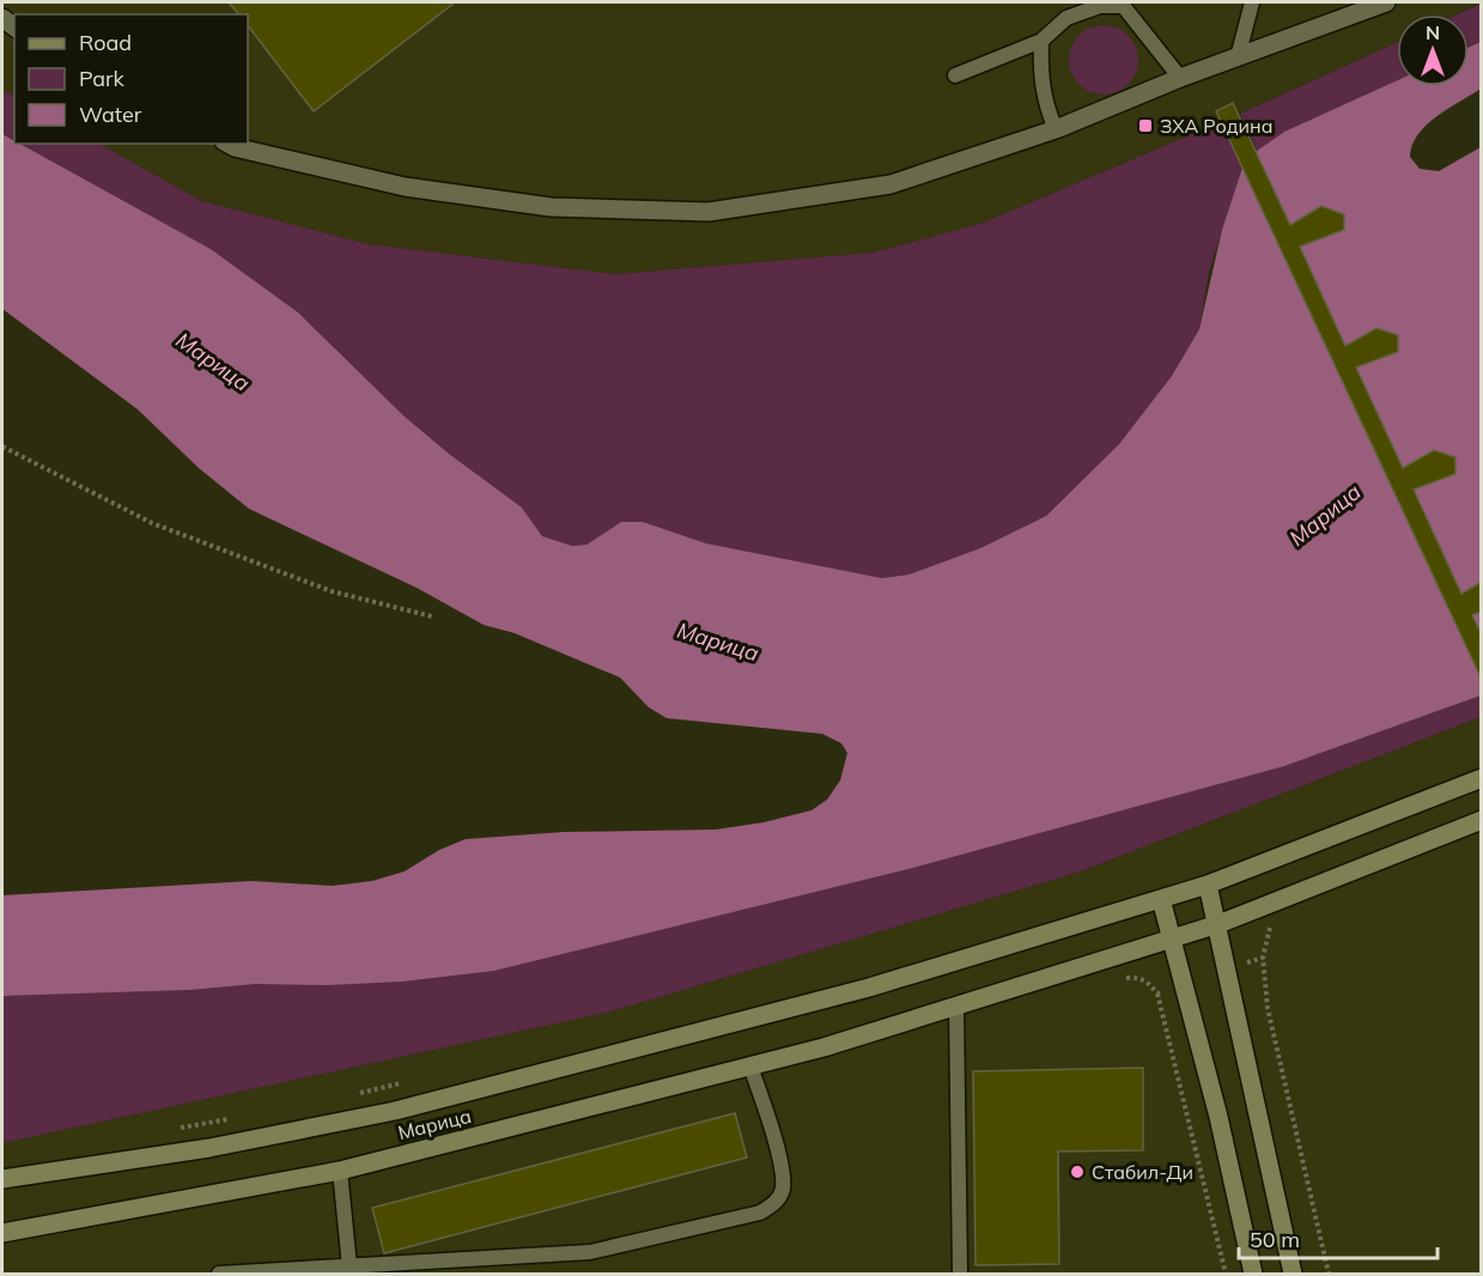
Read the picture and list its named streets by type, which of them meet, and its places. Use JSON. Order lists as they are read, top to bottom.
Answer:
{
  "streets": {
    "street": ["Марица"]
  },
  "water": ["Марица"],
  "places": {
    "transit": ["ЗХА Родина"],
    "other": ["Стабил-Ди"]
  },
  "legend": ["Road", "Park", "Water"],
  "scale_bar": "50 m",
  "north": "top"
}
